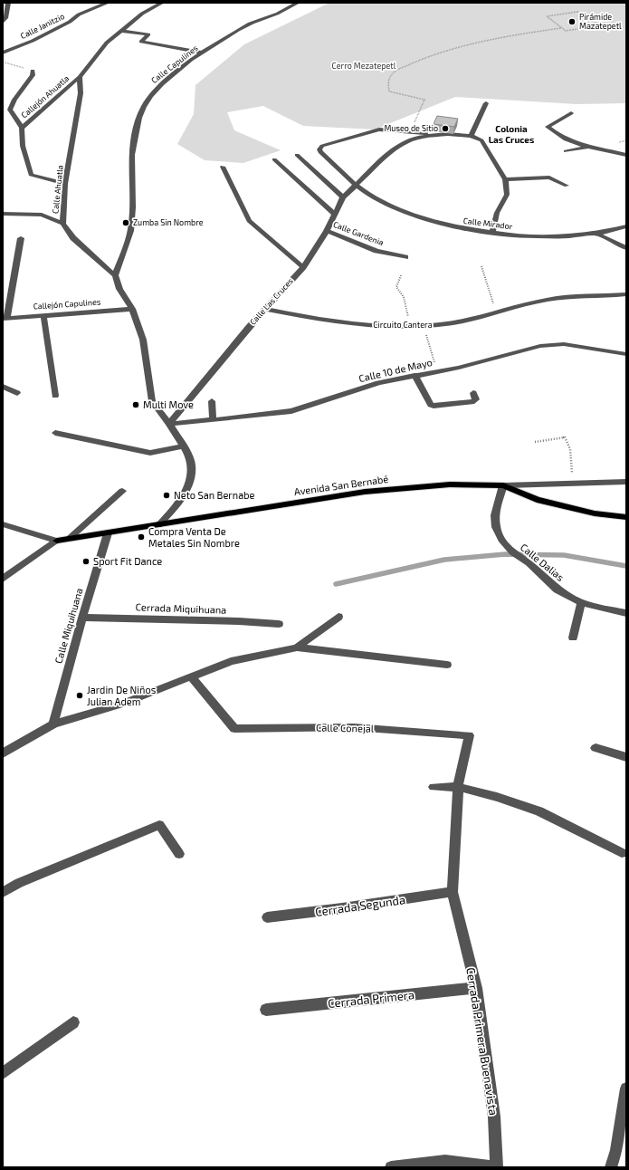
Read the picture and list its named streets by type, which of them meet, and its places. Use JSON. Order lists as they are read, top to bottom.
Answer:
{
  "streets": {
    "main road": ["Avenida San Bernabé"],
    "street": [
      "Calle Janitzio",
      "Calle Capulines",
      "Callejón Ahuatla",
      "Calle Ahuatla",
      "Calle Mirador",
      "Calle Gardenia",
      "Calle Las Cruces",
      "Callejón Capulines",
      "Circuito Cantera",
      "Calle 10 de Mayo",
      "Calle Dalias",
      "Cerrada Miquihuana",
      "Calle Miquihuana",
      "Calle Conejal",
      "Cerrada Segunda",
      "Cerrada Primera",
      "Cerrada Primera Buenavista"
    ]
  },
  "crossings": [
    ["Calle Capulines", "Calle Ahuatla"],
    ["Callejón Ahuatla", "Calle Ahuatla"],
    ["Calle Ahuatla", "Calle Las Cruces"],
    ["Calle Ahuatla", "Callejón Capulines"],
    ["Calle Ahuatla", "Calle 10 de Mayo"],
    ["Calle Mirador", "Calle Las Cruces"],
    ["Calle Gardenia", "Calle Las Cruces"],
    ["Calle Las Cruces", "Circuito Cantera"],
    ["Calle Las Cruces", "Calle 10 de Mayo"],
    ["Avenida San Bernabé", "Calle Dalias"],
    ["Avenida San Bernabé", "Calle Miquihuana"],
    ["Cerrada Miquihuana", "Calle Miquihuana"],
    ["Calle Conejal", "Cerrada Primera Buenavista"],
    ["Cerrada Segunda", "Cerrada Primera Buenavista"],
    ["Cerrada Primera", "Cerrada Primera Buenavista"]
  ],
  "districts": ["Colonia Las Cruces"],
  "parks": ["Cerro Mezatepetl"],
  "places": [
    "Pirámide Mazatepetl",
    "Museo de Sitio",
    "Zumba Sin Nombre",
    "Multi Move",
    "Neto San Bernabe",
    "Compra Venta De Metales Sin Nombre",
    "Sport Fit Dance",
    "Jardin De Niños Julian Adem"
  ]
}
